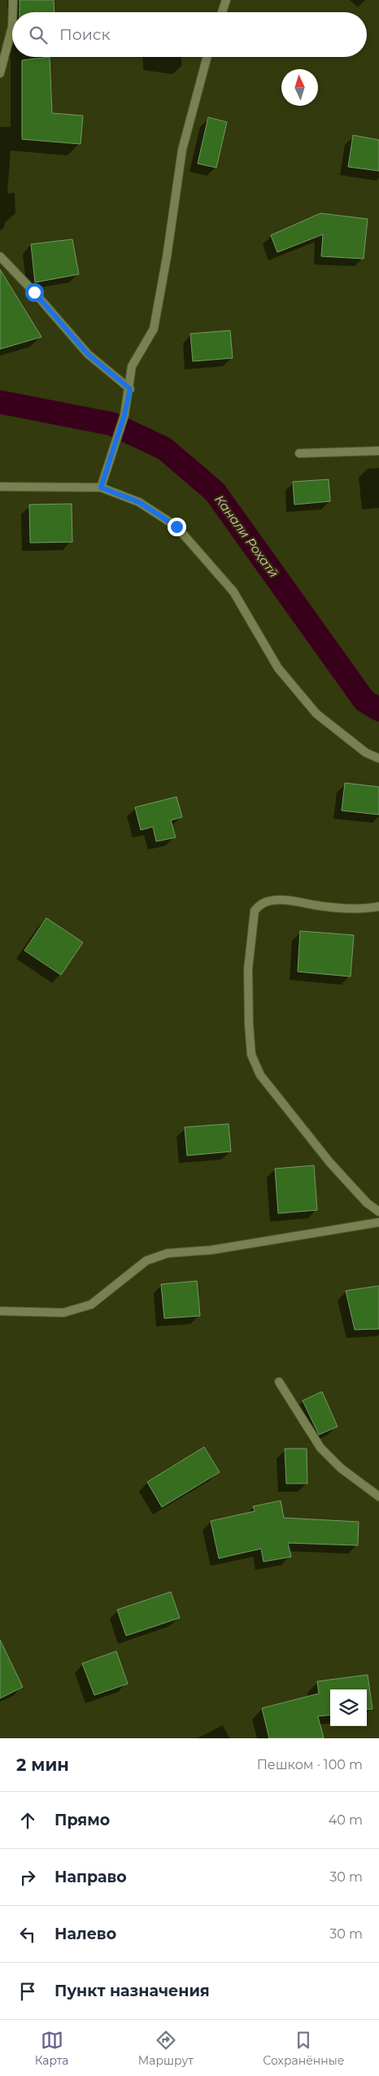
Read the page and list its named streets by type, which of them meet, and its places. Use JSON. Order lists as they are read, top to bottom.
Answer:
{
  "water": ["Канали Роҳатӣ"],
  "north": "top",
  "page": {
    "search": "Поиск",
    "heading": ["2 мин", "Пешком · 100 m"],
    "list": [
      ["Прямо", "40 m"],
      ["Направо", "30 m"],
      ["Налево", "30 m"],
      "Пункт назначения"
    ],
    "nav": ["Карта", "Маршрут", "Сохранённые"]
  }
}
